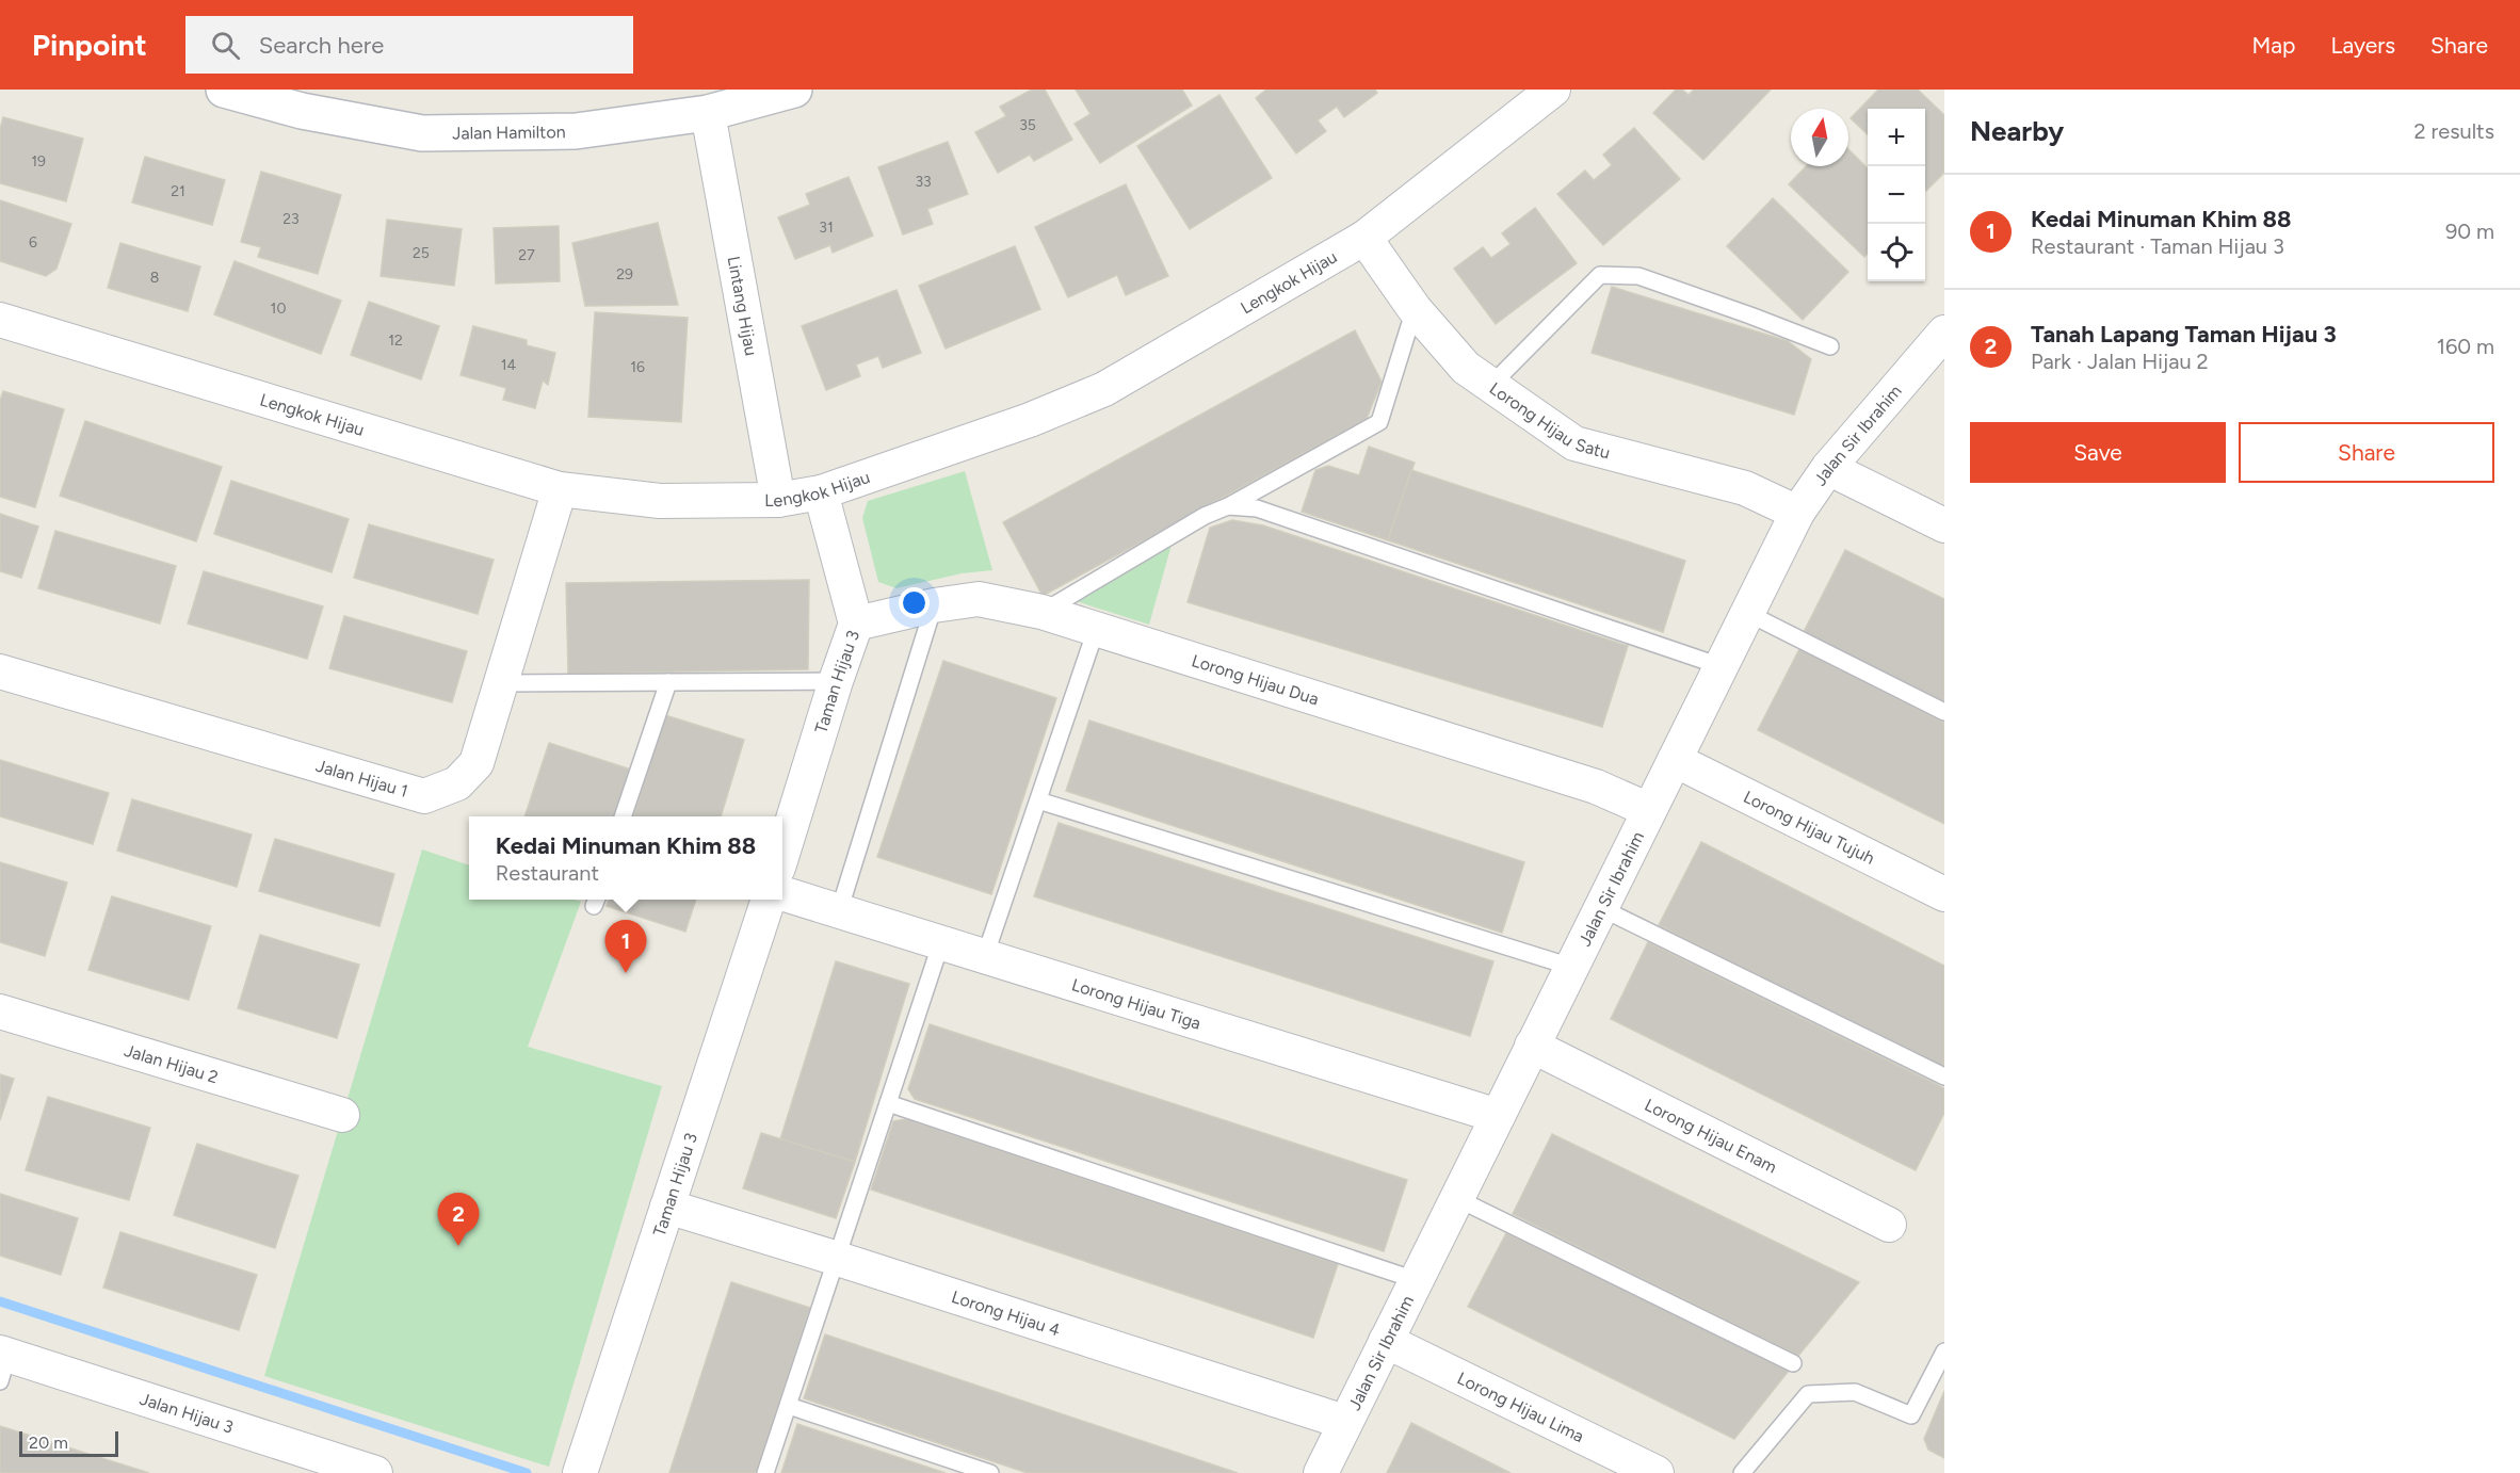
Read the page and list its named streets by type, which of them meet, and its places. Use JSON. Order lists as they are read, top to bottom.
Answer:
{
  "streets": {
    "main road": ["Jalan Hamilton"],
    "street": [
      "Lengkok Hijau",
      "Lintang Hijau",
      "Lorong Hijau Satu",
      "Jalan Sir Ibrahim",
      "Lorong Hijau Dua",
      "Taman Hijau 3",
      "Jalan Hijau 1",
      "Lorong Hijau Tujuh",
      "Lorong Hijau Tiga",
      "Jalan Hijau 2",
      "Lorong Hijau Enam",
      "Lorong Hijau 4",
      "Lorong Hijau Lima",
      "Jalan Hijau 3"
    ]
  },
  "crossings": [
    ["Jalan Hamilton", "Lintang Hijau"],
    ["Lengkok Hijau", "Lintang Hijau"],
    ["Lengkok Hijau", "Lorong Hijau Satu"],
    ["Lengkok Hijau", "Taman Hijau 3"],
    ["Lengkok Hijau", "Jalan Hijau 1"],
    ["Lorong Hijau Satu", "Jalan Sir Ibrahim"],
    ["Jalan Sir Ibrahim", "Lorong Hijau Dua"],
    ["Jalan Sir Ibrahim", "Lorong Hijau Tujuh"],
    ["Jalan Sir Ibrahim", "Lorong Hijau Tiga"],
    ["Jalan Sir Ibrahim", "Lorong Hijau Enam"],
    ["Jalan Sir Ibrahim", "Lorong Hijau 4"],
    ["Jalan Sir Ibrahim", "Lorong Hijau Lima"],
    ["Lorong Hijau Dua", "Taman Hijau 3"],
    ["Taman Hijau 3", "Lorong Hijau 4"]
  ],
  "house_numbers": [
    "35",
    "19",
    "33",
    "21",
    "23",
    "31",
    "6",
    "25",
    "27",
    "29",
    "8",
    "10",
    "12",
    "14",
    "16"
  ],
  "scale_bar": "20 m",
  "north": "top",
  "page": {
    "header": "Pinpoint",
    "search": "Search here",
    "nav": ["Map", "Layers", "Share"],
    "heading": ["Nearby", "2 results"],
    "map_buttons": ["+", "−"],
    "list": [
      {
        "mark": "1",
        "name": "Kedai Minuman Khim 88",
        "note": "Restaurant · Taman Hijau 3",
        "value": "90 m"
      },
      {
        "mark": "2",
        "name": "Tanah Lapang Taman Hijau 3",
        "note": "Park · Jalan Hijau 2",
        "value": "160 m"
      }
    ],
    "buttons": ["Save", "Share"],
    "popup": ["Kedai Minuman Khim 88", "Restaurant"],
    "pins": ["1", "2"],
    "scale": "20 m"
  }
}
